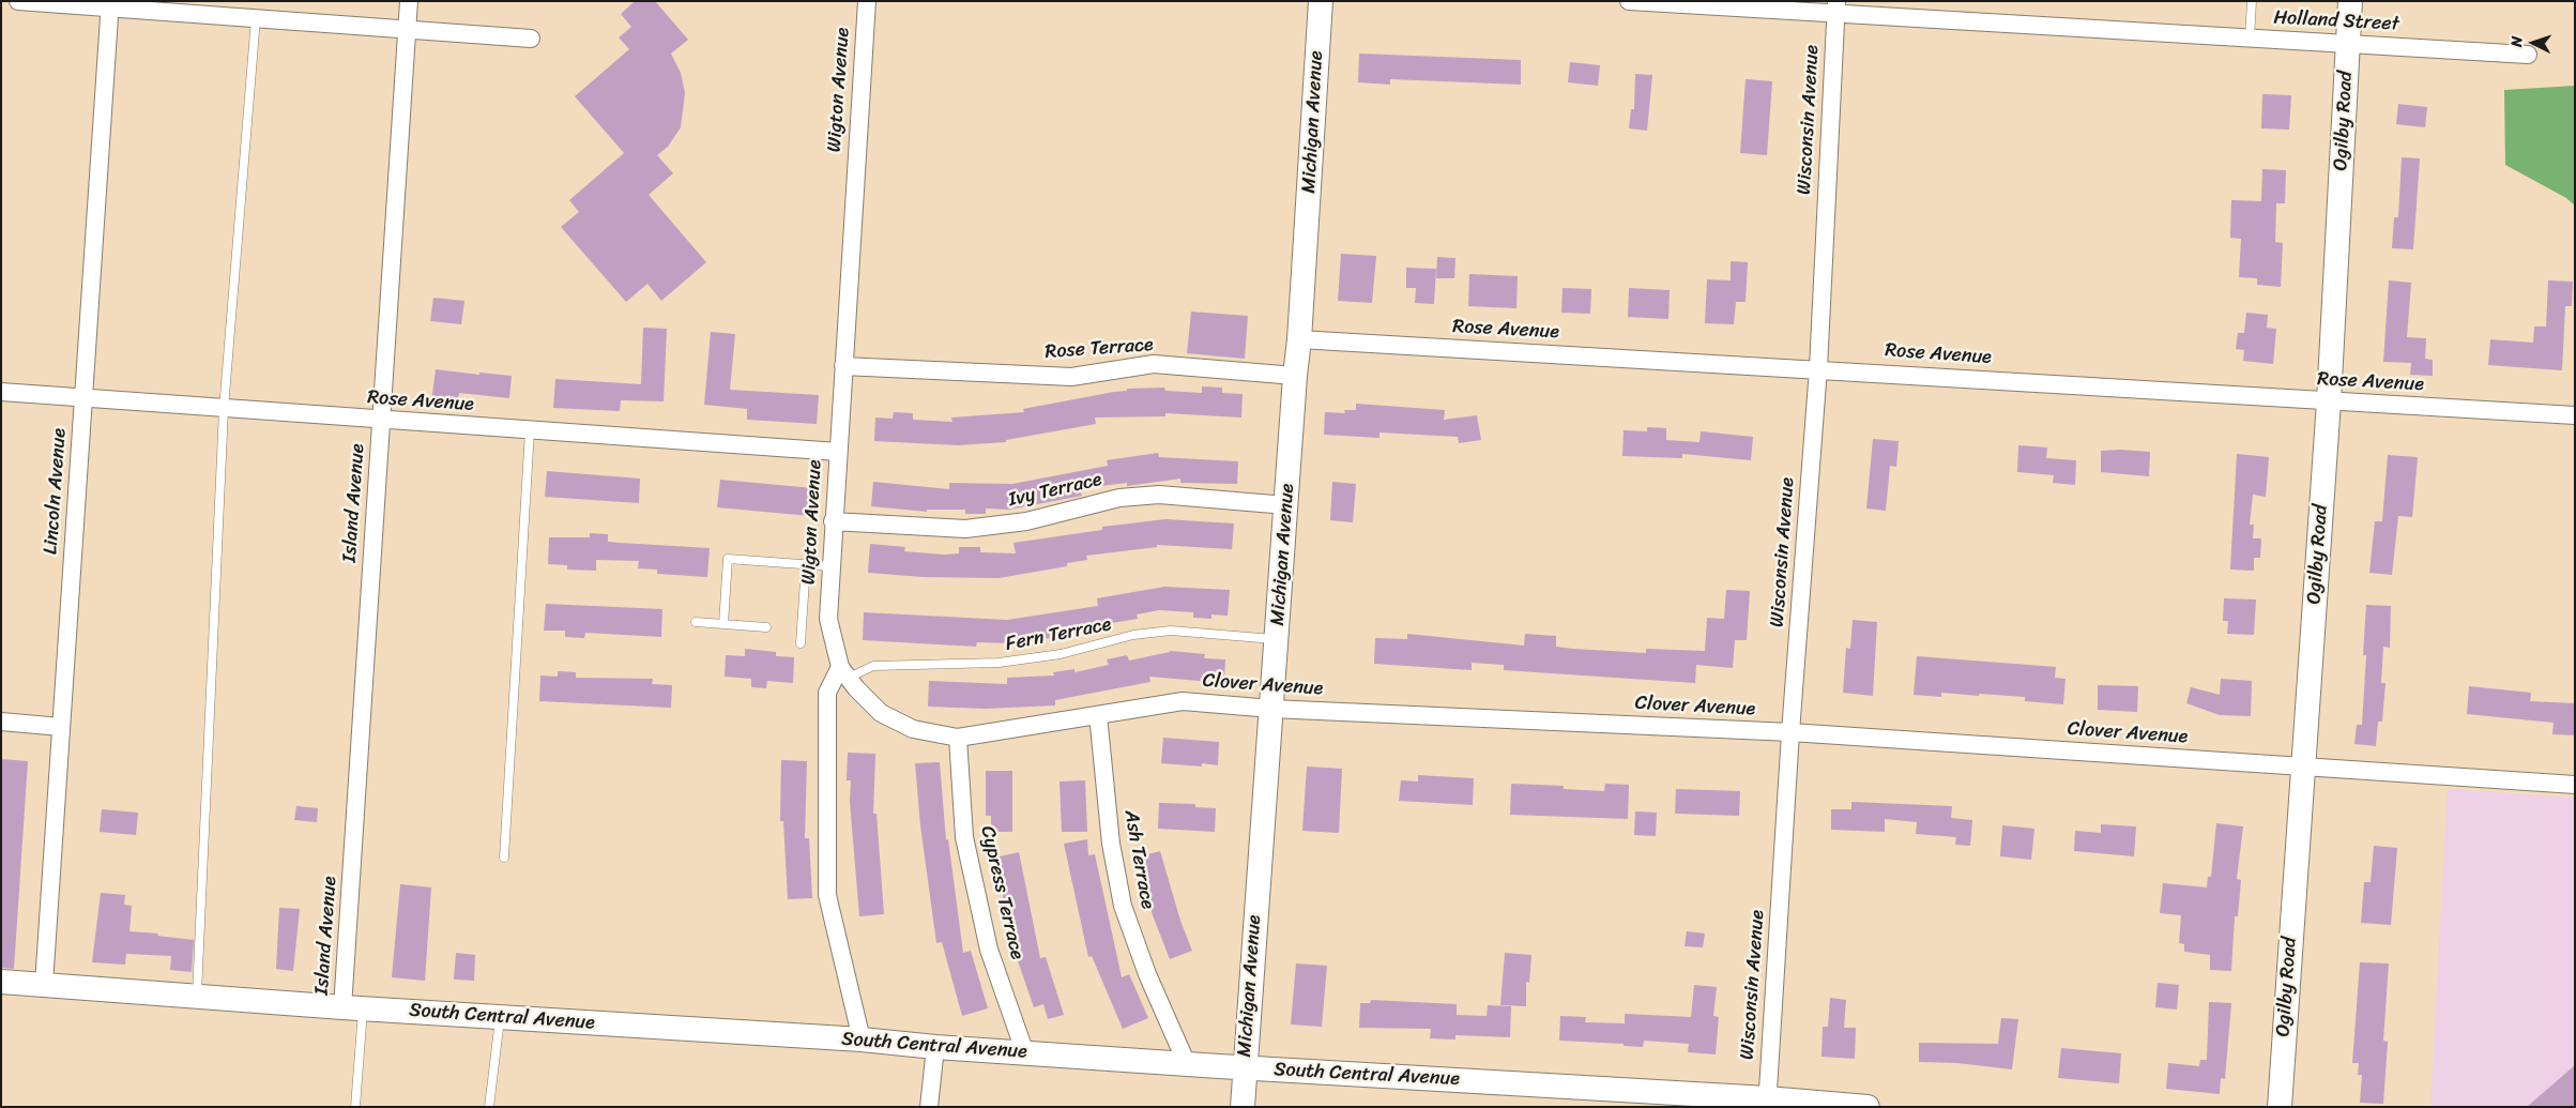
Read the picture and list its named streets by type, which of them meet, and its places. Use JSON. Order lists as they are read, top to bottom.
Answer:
{
  "streets": {
    "main road": ["Ogilby Road", "Michigan Avenue", "South Central Avenue"],
    "street": [
      "Holland Street",
      "Wigton Avenue",
      "Wisconsin Avenue",
      "Rose Avenue",
      "Rose Terrace",
      "Ivy Terrace",
      "Lincoln Avenue",
      "Island Avenue",
      "Clover Avenue",
      "Ash Terrace",
      "Cypress Terrace"
    ],
    "lane": ["Fern Terrace"]
  },
  "crossings": [
    ["Holland Street", "Wisconsin Avenue"],
    ["Holland Street", "Ogilby Road"],
    ["Wigton Avenue", "Rose Avenue"],
    ["Wigton Avenue", "Rose Terrace"],
    ["Wigton Avenue", "Ivy Terrace"],
    ["Wigton Avenue", "Fern Terrace"],
    ["Wigton Avenue", "Clover Avenue"],
    ["Wisconsin Avenue", "Rose Avenue"],
    ["Wisconsin Avenue", "Clover Avenue"],
    ["Wisconsin Avenue", "South Central Avenue"],
    ["Ogilby Road", "Rose Avenue"],
    ["Ogilby Road", "Clover Avenue"],
    ["Michigan Avenue", "Rose Avenue"],
    ["Michigan Avenue", "Rose Terrace"],
    ["Michigan Avenue", "Ivy Terrace"],
    ["Michigan Avenue", "Fern Terrace"],
    ["Michigan Avenue", "Clover Avenue"],
    ["Michigan Avenue", "South Central Avenue"],
    ["Rose Avenue", "Lincoln Avenue"],
    ["Rose Avenue", "Island Avenue"],
    ["Lincoln Avenue", "South Central Avenue"],
    ["Island Avenue", "South Central Avenue"],
    ["Fern Terrace", "Clover Avenue"],
    ["Clover Avenue", "Ash Terrace"],
    ["Clover Avenue", "Cypress Terrace"],
    ["Ash Terrace", "South Central Avenue"],
    ["Cypress Terrace", "South Central Avenue"]
  ],
  "north": "left"
}
